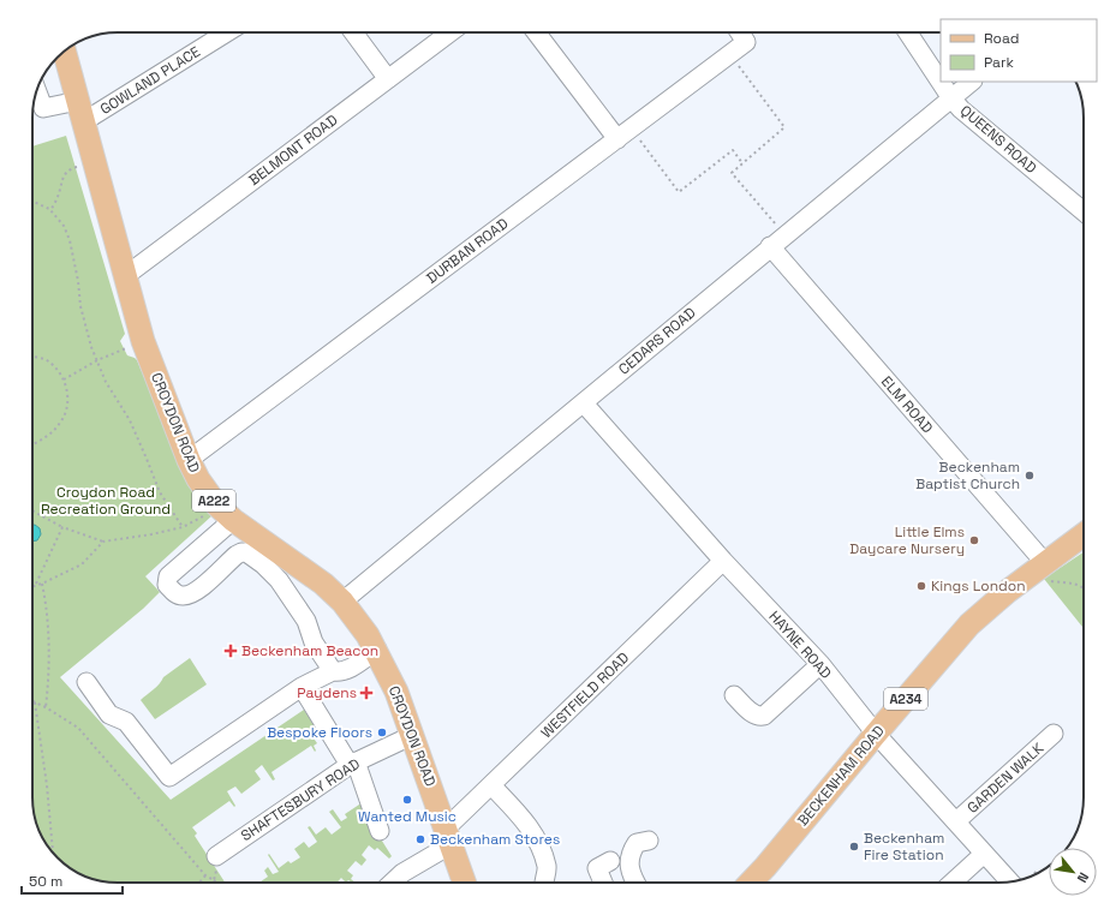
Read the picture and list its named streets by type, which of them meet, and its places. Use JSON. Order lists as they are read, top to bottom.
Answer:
{
  "streets": {
    "main road": [
      "CROYDON ROAD",
      "A222",
      "A234",
      "BECKENHAM ROAD"
    ],
    "street": [
      "GOWLAND PLACE",
      "QUEENS ROAD",
      "BELMONT ROAD",
      "DURBAN ROAD",
      "CEDARS ROAD",
      "ELM ROAD",
      "HAYNE ROAD",
      "WESTFIELD ROAD",
      "GARDEN WALK",
      "SHAFTESBURY ROAD"
    ]
  },
  "crossings": [
    ["GOWLAND PLACE", "CROYDON ROAD"],
    ["QUEENS ROAD", "CEDARS ROAD"],
    ["BELMONT ROAD", "CROYDON ROAD"],
    ["DURBAN ROAD", "CROYDON ROAD"],
    ["CEDARS ROAD", "ELM ROAD"],
    ["CEDARS ROAD", "CROYDON ROAD"],
    ["CEDARS ROAD", "HAYNE ROAD"],
    ["ELM ROAD", "BECKENHAM ROAD"],
    ["CROYDON ROAD", "WESTFIELD ROAD"],
    ["CROYDON ROAD", "SHAFTESBURY ROAD"],
    ["HAYNE ROAD", "WESTFIELD ROAD"],
    ["HAYNE ROAD", "BECKENHAM ROAD"],
    ["HAYNE ROAD", "GARDEN WALK"]
  ],
  "parks": ["Croydon Road Recreation Ground"],
  "places": {
    "other": [
      "Beckenham Baptist Church",
      "Little Elms Daycare Nursery",
      "Kings London",
      "Bespoke Floors",
      "Wanted Music",
      "Beckenham Stores",
      "Beckenham Fire Station"
    ],
    "health": ["Beckenham Beacon", "Paydens"]
  },
  "legend": ["Road", "Park"],
  "scale_bar": "50 m",
  "north": "bottom right"
}
